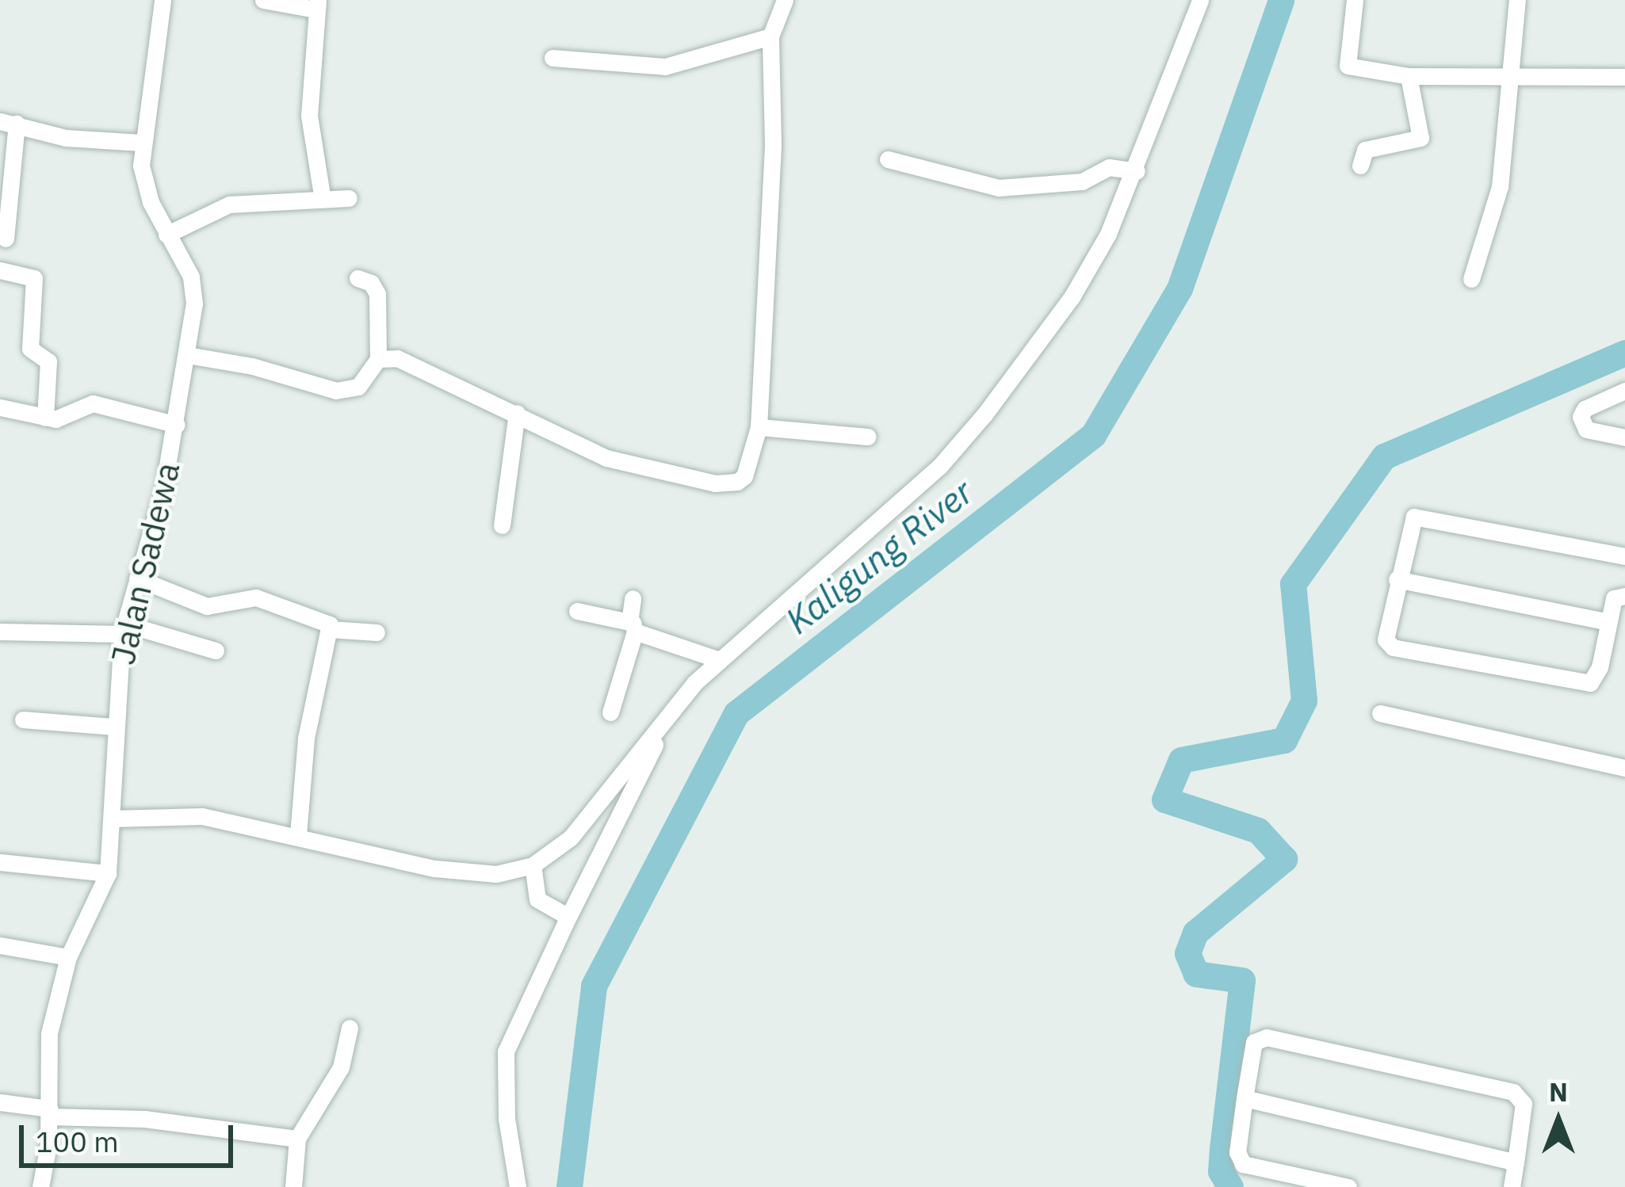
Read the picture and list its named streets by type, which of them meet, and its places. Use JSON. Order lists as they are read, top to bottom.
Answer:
{
  "streets": {
    "street": ["Jalan Sadewa"]
  },
  "water": ["Kaligung River"],
  "scale_bar": "100 m",
  "north": "top"
}
